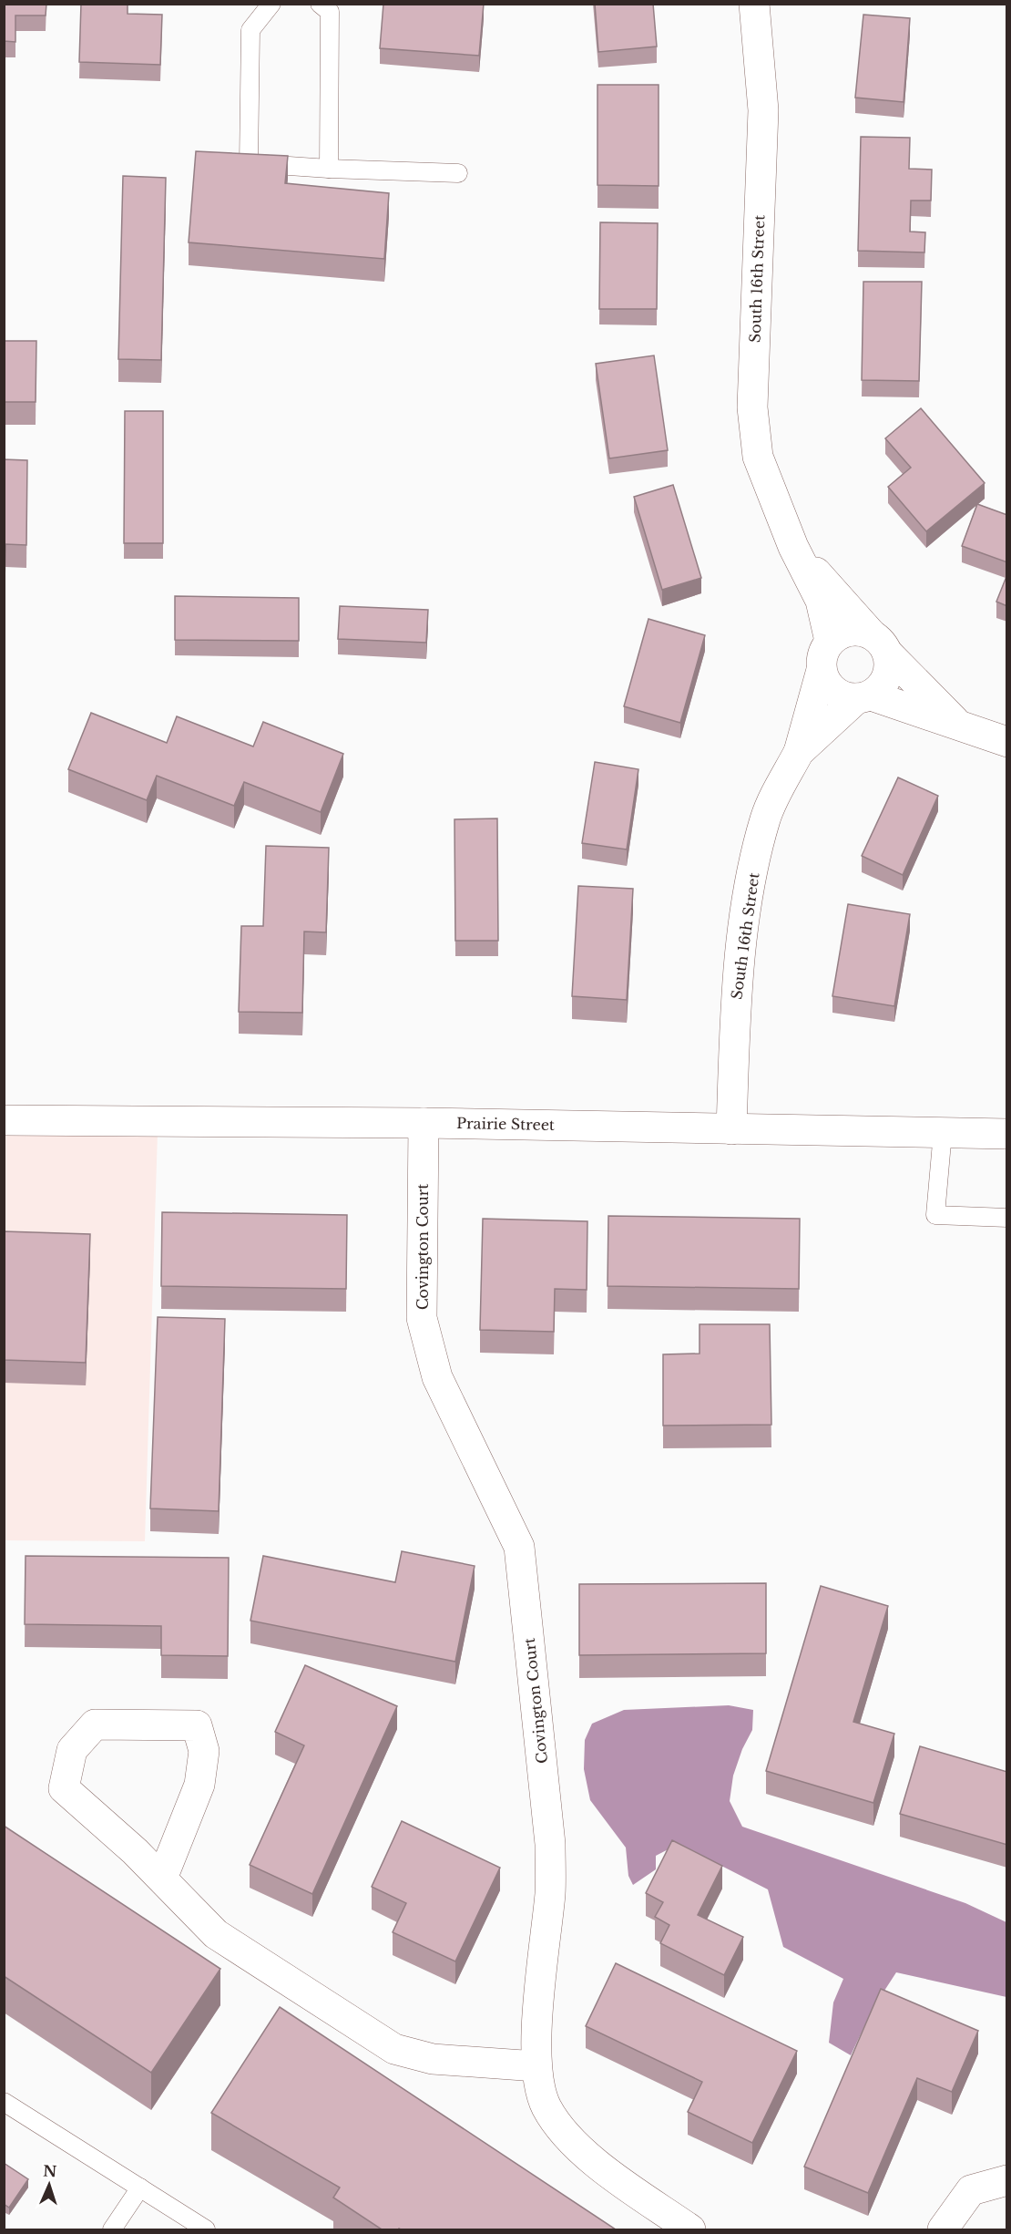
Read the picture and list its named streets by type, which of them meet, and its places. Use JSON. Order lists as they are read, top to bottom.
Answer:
{
  "streets": {
    "street": ["South 16th Street", "Prairie Street", "Covington Court"]
  },
  "crossings": [
    ["South 16th Street", "Prairie Street"],
    ["Prairie Street", "Covington Court"]
  ],
  "north": "top"
}
